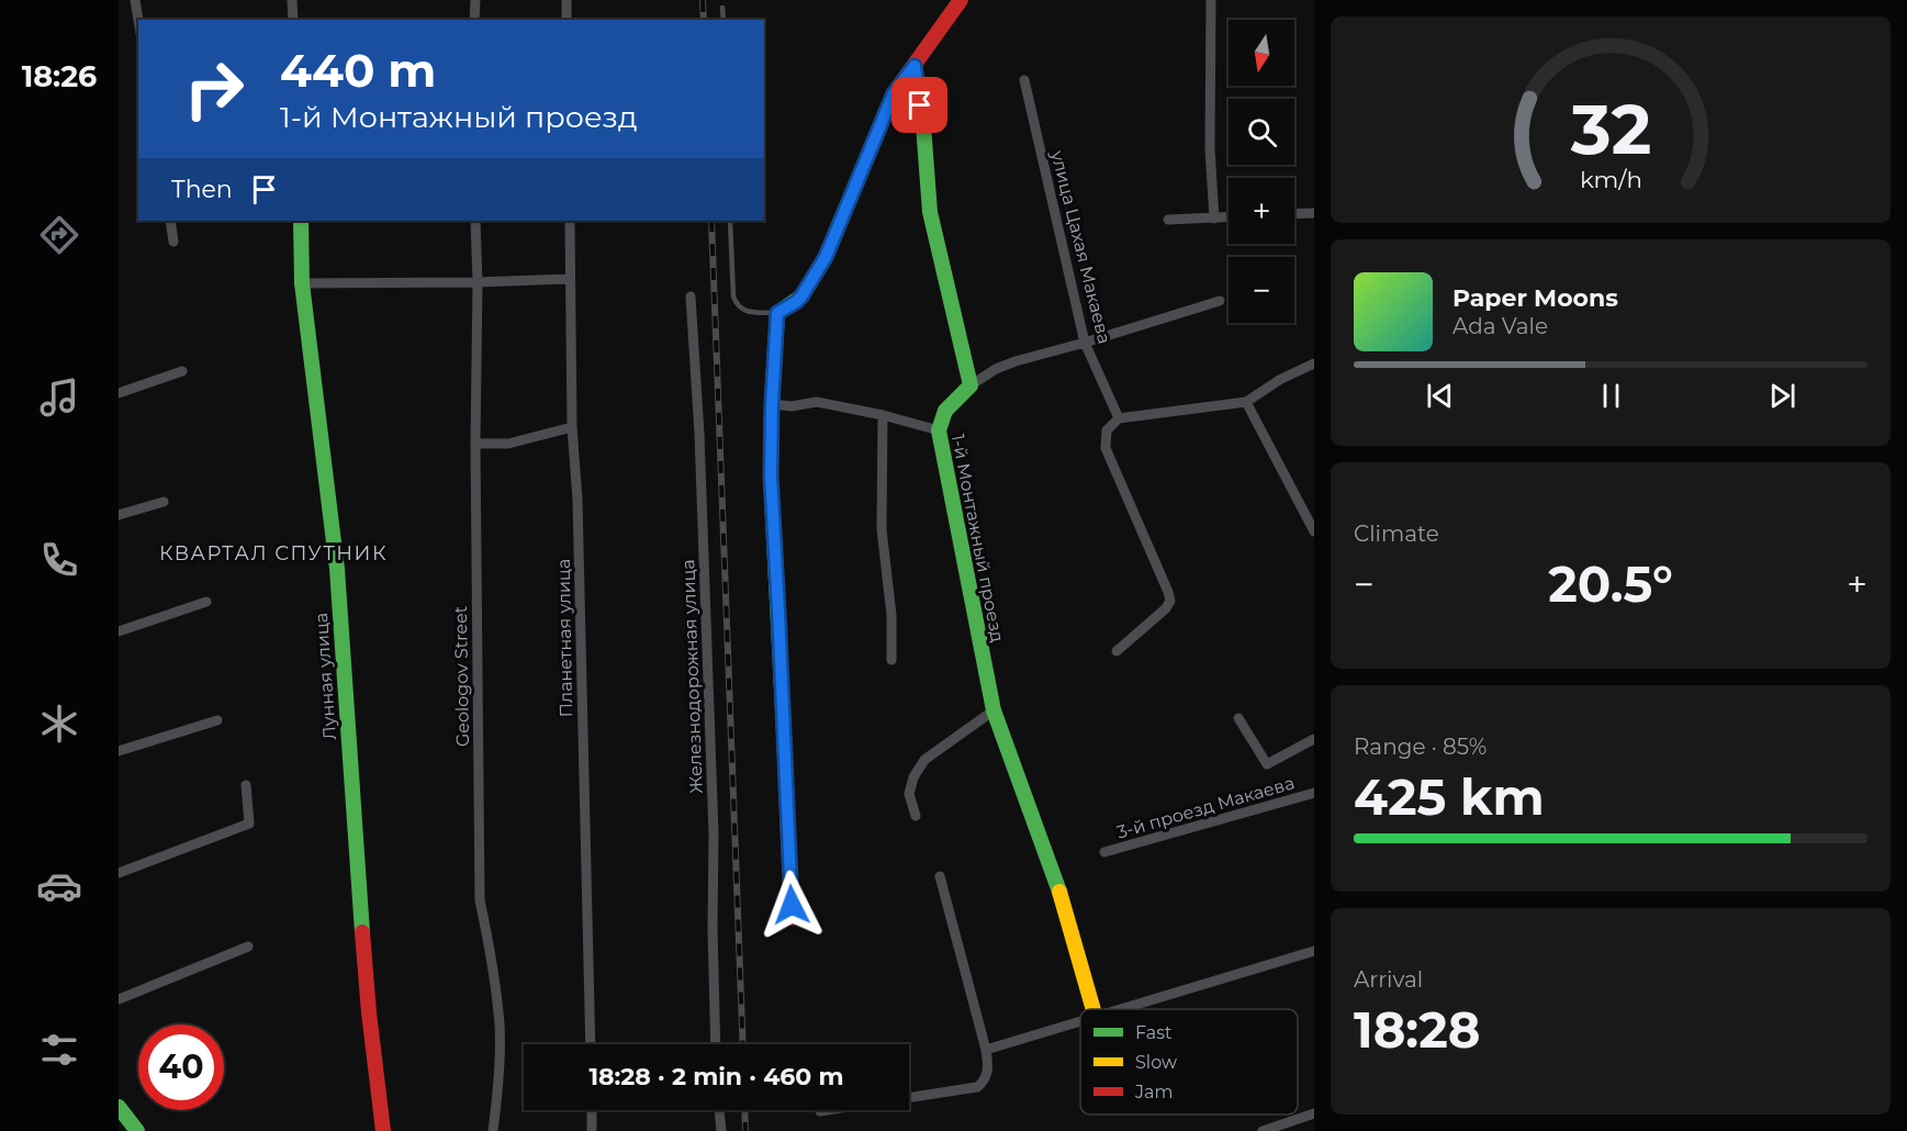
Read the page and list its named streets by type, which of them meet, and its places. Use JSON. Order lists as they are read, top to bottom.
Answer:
{
  "streets": {
    "street": [
      "улица Цахая Макаева",
      "1-й Монтажный проезд",
      "Планетная улица",
      "Лунная улица",
      "Geologov Street",
      "Железнодорожная улица",
      "3-й проезд Макаева"
    ]
  },
  "districts": ["КВАРТАЛ СПУТНИК"],
  "legend": ["Fast", "Slow", "Jam"],
  "north": "bottom",
  "page": {
    "tabs": "18:26",
    "map_buttons": ["+", "−"],
    "turn": ["440 m", "1-й Монтажный проезд"],
    "then": "Then",
    "song": ["Paper Moons", "Ada Vale"],
    "tile": [
      "Climate",
      ["Range · 85%", "425 km"],
      ["Arrival", "18:28"]
    ],
    "heat": ["−", "20.5°", "+"],
    "limit": "40",
    "trip": "18:28 · 2 min · 460 m",
    "gauge": ["32", "km/h"]
  }
}
